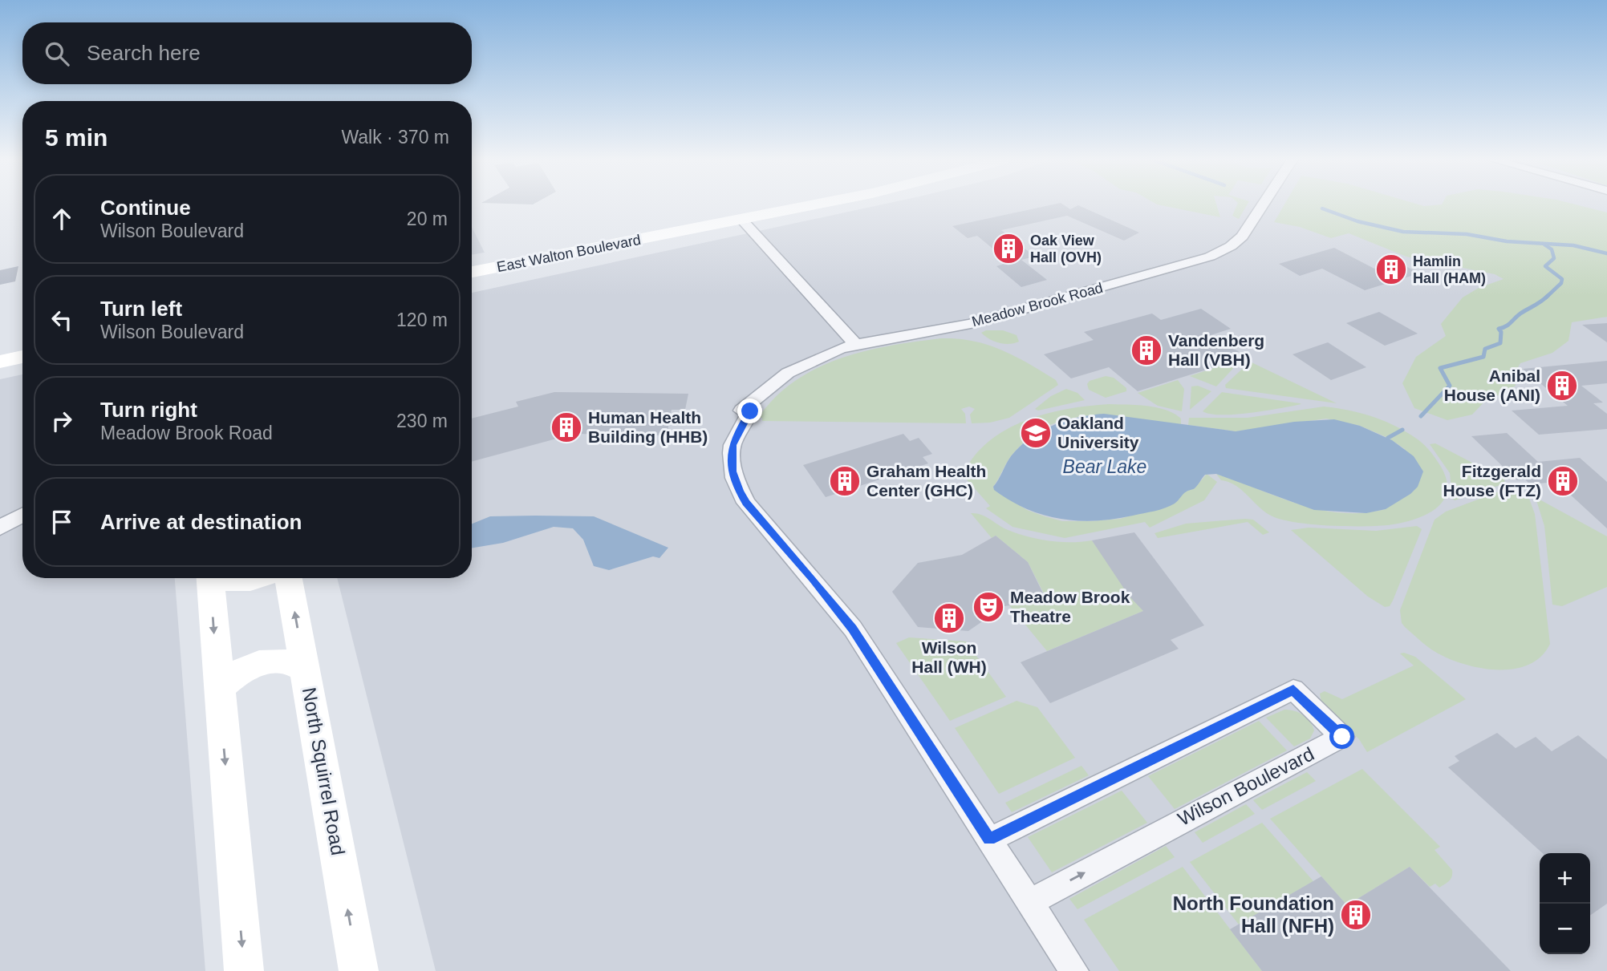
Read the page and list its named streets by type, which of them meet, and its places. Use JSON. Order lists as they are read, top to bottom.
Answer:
{
  "streets": {
    "main road": ["East Walton Boulevard", "North Squirrel Road"],
    "street": ["Meadow Brook Road", "Wilson Boulevard"]
  },
  "crossings": [
    ["Meadow Brook Road", "Wilson Boulevard"]
  ],
  "water": ["Bear Lake"],
  "places": {
    "building": [
      "Oak View Hall (OVH)",
      "Hamlin Hall (HAM)",
      "Vandenberg Hall (VBH)",
      "Anibal House (ANI)",
      "Human Health Building (HHB)",
      "Graham Health Center (GHC)",
      "Fitzgerald House (FTZ)",
      "Wilson Hall (WH)",
      "North Foundation Hall (NFH)"
    ],
    "school or university": ["Oakland University"],
    "theatre": ["Meadow Brook Theatre"]
  },
  "page": {
    "search": "Search here",
    "heading": ["5 min", "Walk · 370 m"],
    "list": [
      ["Continue", "Wilson Boulevard", "20 m"],
      ["Turn left", "Wilson Boulevard", "120 m"],
      ["Turn right", "Meadow Brook Road", "230 m"],
      "Arrive at destination"
    ],
    "map_buttons": ["+", "−"]
  }
}
